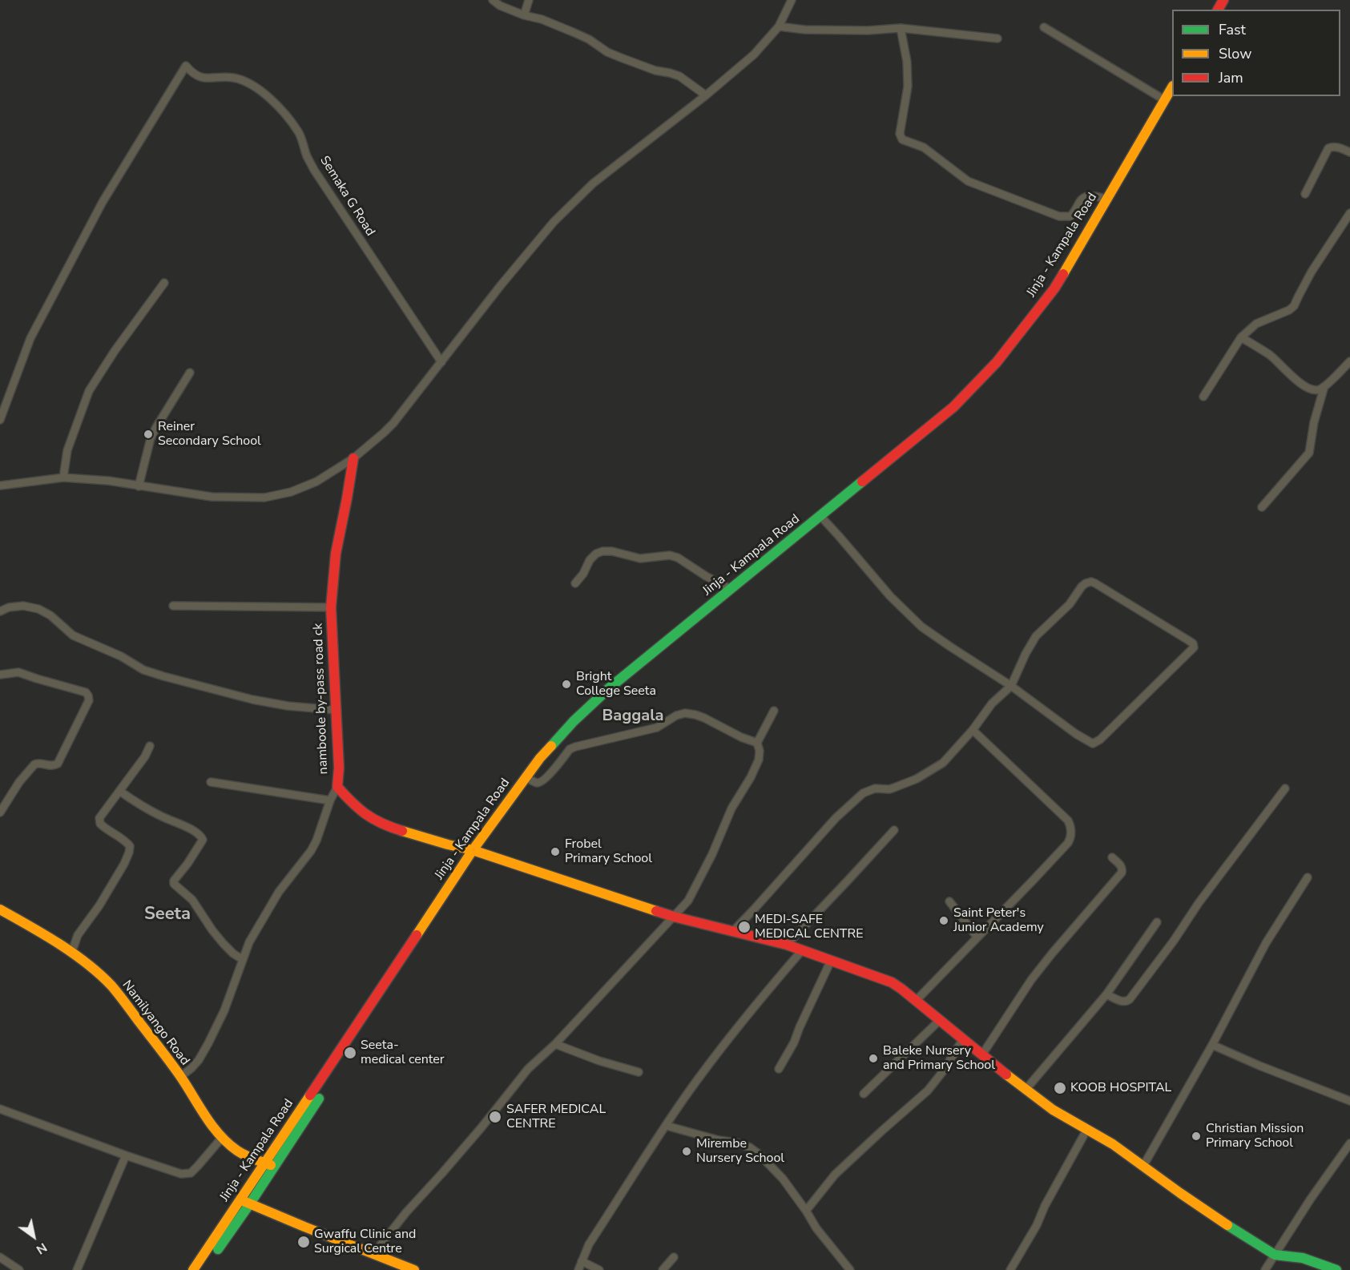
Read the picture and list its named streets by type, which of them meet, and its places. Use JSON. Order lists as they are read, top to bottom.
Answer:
{
  "streets": {
    "main road": ["Jinja - Kampala Road", "namboole by-pass road ck", "Namilyango Road"],
    "street": ["Semaka G Road"]
  },
  "crossings": [
    ["Jinja - Kampala Road", "namboole by-pass road ck"],
    ["Jinja - Kampala Road", "Namilyango Road"]
  ],
  "districts": ["Baggala", "Seeta"],
  "places": [
    "Reiner Secondary School",
    "Bright College Seeta",
    "Frobel Primary School",
    "Saint Peter's Junior Academy",
    "MEDI-SAFE MEDICAL CENTRE",
    "Seeta- medical center",
    "Baleke Nursery and Primary School",
    "KOOB HOSPITAL",
    "SAFER MEDICAL CENTRE",
    "Christian Mission Primary School",
    "Mirembe Nursery School",
    "Gwaffu Clinic and Surgical Centre"
  ],
  "legend": ["Fast", "Slow", "Jam"],
  "north": "bottom right"
}
